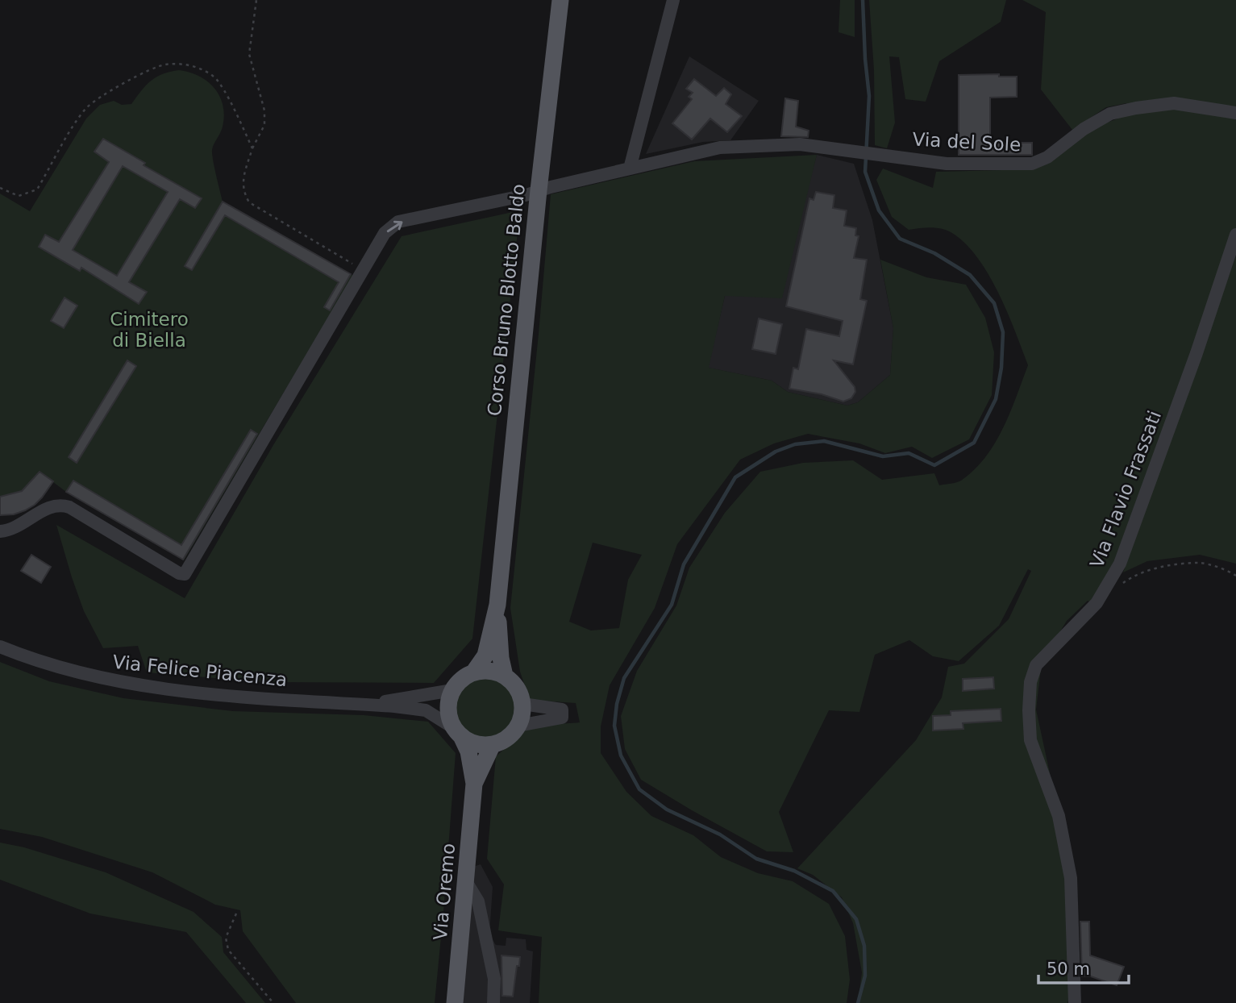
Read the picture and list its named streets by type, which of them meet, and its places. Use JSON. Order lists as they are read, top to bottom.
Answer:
{
  "streets": {
    "main road": ["Corso Bruno Blotto Baldo", "Via Oremo"],
    "street": ["Via del Sole", "Via Flavio Frassati", "Via Felice Piacenza"]
  },
  "crossings": [
    ["Via del Sole", "Corso Bruno Blotto Baldo"],
    ["Corso Bruno Blotto Baldo", "Via Felice Piacenza"],
    ["Corso Bruno Blotto Baldo", "Via Oremo"],
    ["Via Felice Piacenza", "Via Oremo"]
  ],
  "parks": ["Cimitero di Biella"],
  "scale_bar": "50 m"
}
